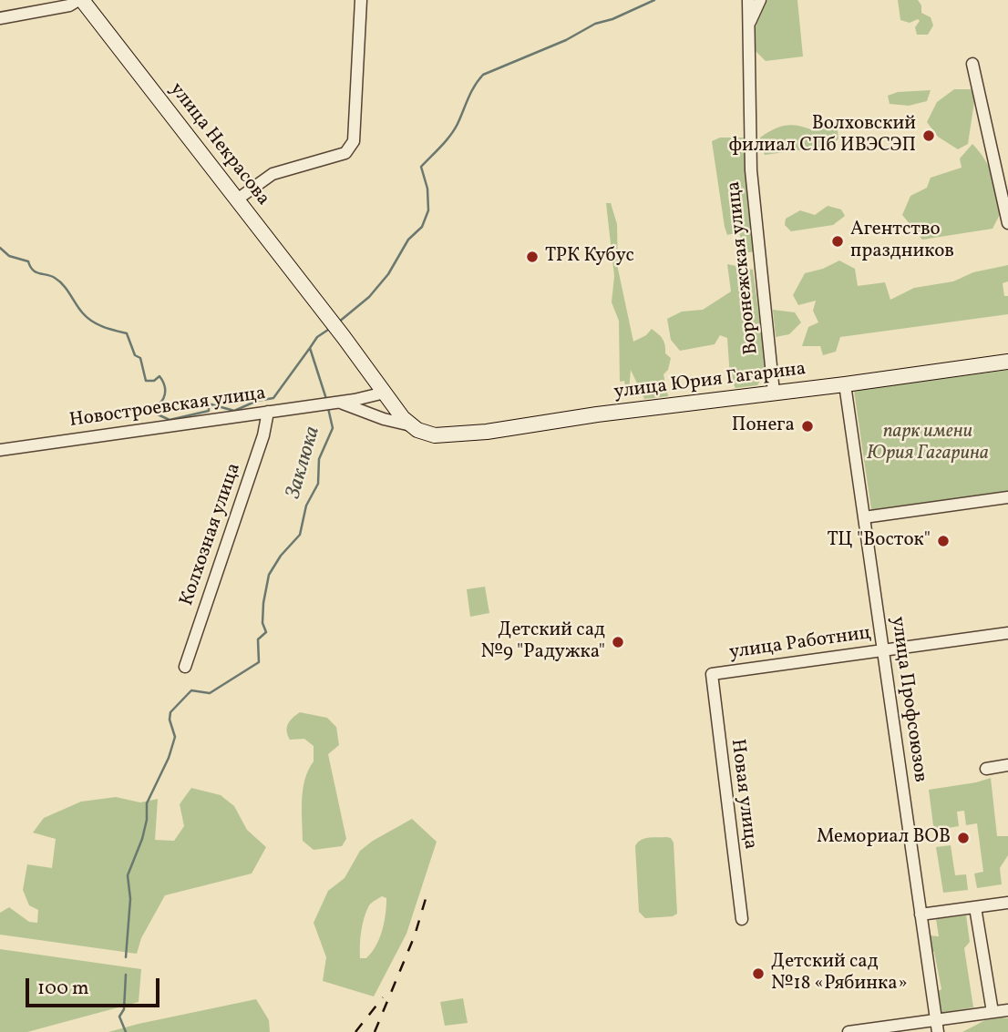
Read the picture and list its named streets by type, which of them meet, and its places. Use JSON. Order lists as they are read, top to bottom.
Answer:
{
  "streets": {
    "main road": ["улица Некрасова", "улица Юрия Гагарина"],
    "street": [
      "Воронежская улица",
      "Новостроевская улица",
      "Колхозная улица",
      "улица Работниц",
      "улица Профсоюзов",
      "Новая улица"
    ]
  },
  "crossings": [
    ["улица Некрасова", "Новостроевская улица"],
    ["Воронежская улица", "улица Юрия Гагарина"],
    ["улица Юрия Гагарина", "Новостроевская улица"],
    ["улица Юрия Гагарина", "улица Профсоюзов"],
    ["Новостроевская улица", "Колхозная улица"],
    ["улица Работниц", "улица Профсоюзов"],
    ["улица Работниц", "Новая улица"]
  ],
  "water": ["Заклюка"],
  "parks": ["парк имени Юрия Гагарина"],
  "places": [
    "Волховский филиал СПб ИВЭСЭП",
    "Агентство праздников",
    "ТРК Кубус",
    "Понега",
    "ТЦ \"Восток\"",
    "Детский cад №9 \"Радужка\"",
    "Мемориал ВОВ",
    "Детский сад №18 «Рябинка»"
  ],
  "scale_bar": "100 m"
}
